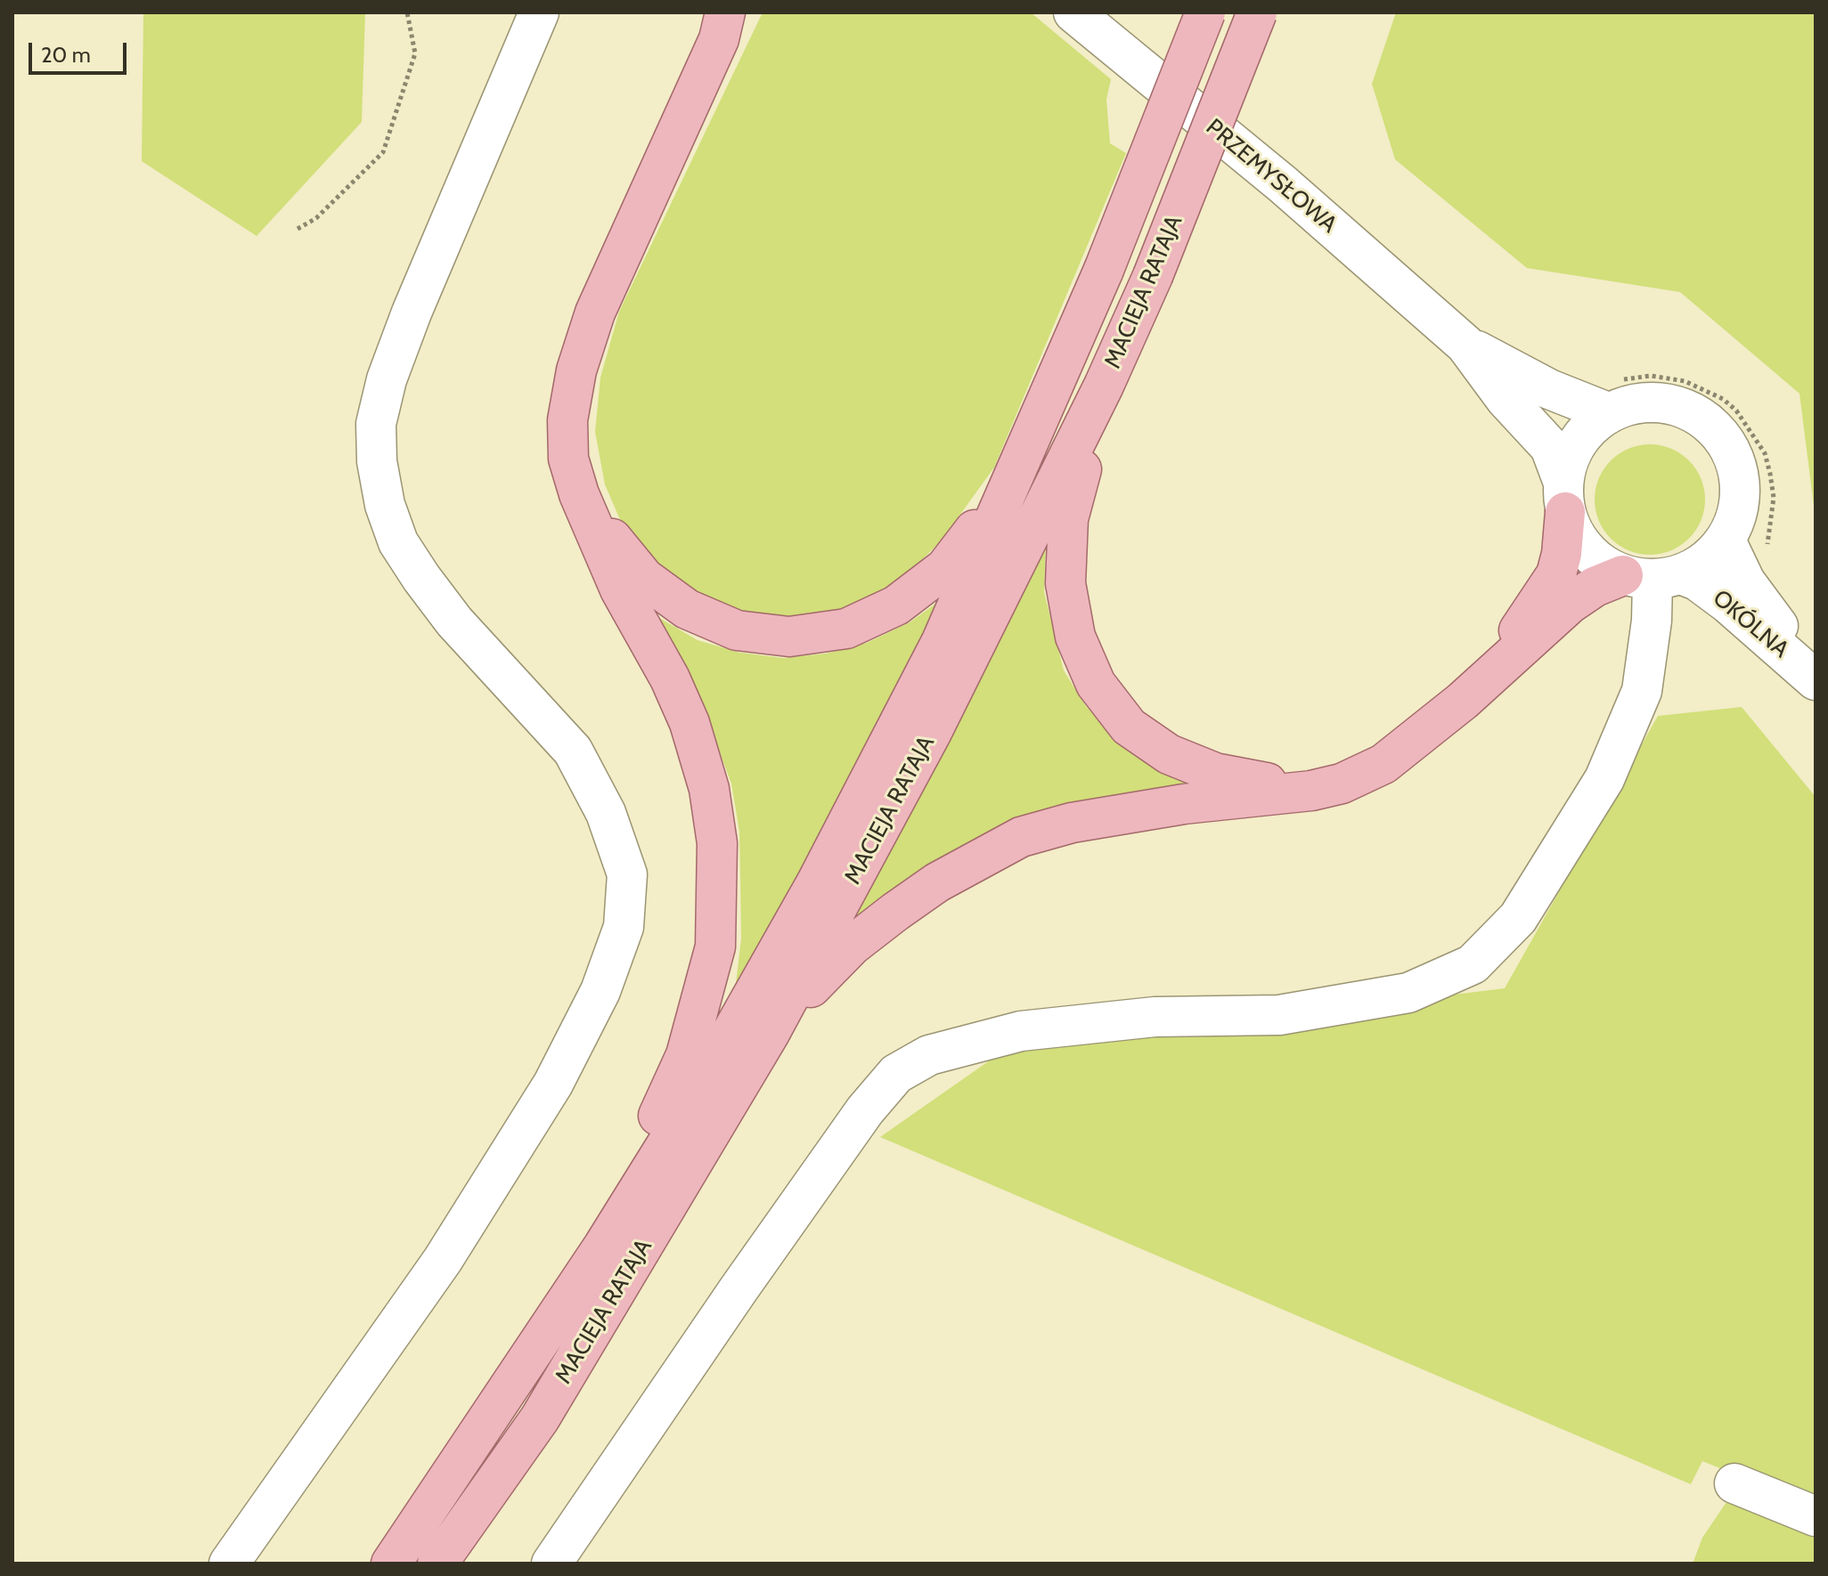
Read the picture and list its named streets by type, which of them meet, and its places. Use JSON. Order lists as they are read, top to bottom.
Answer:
{
  "streets": {
    "main road": ["MACIEJA RATAJA"],
    "street": ["PRZEMYSŁOWA", "OKÓLNA"]
  },
  "crossings": [
    ["PRZEMYSŁOWA", "OKÓLNA"]
  ],
  "scale_bar": "20 m"
}
